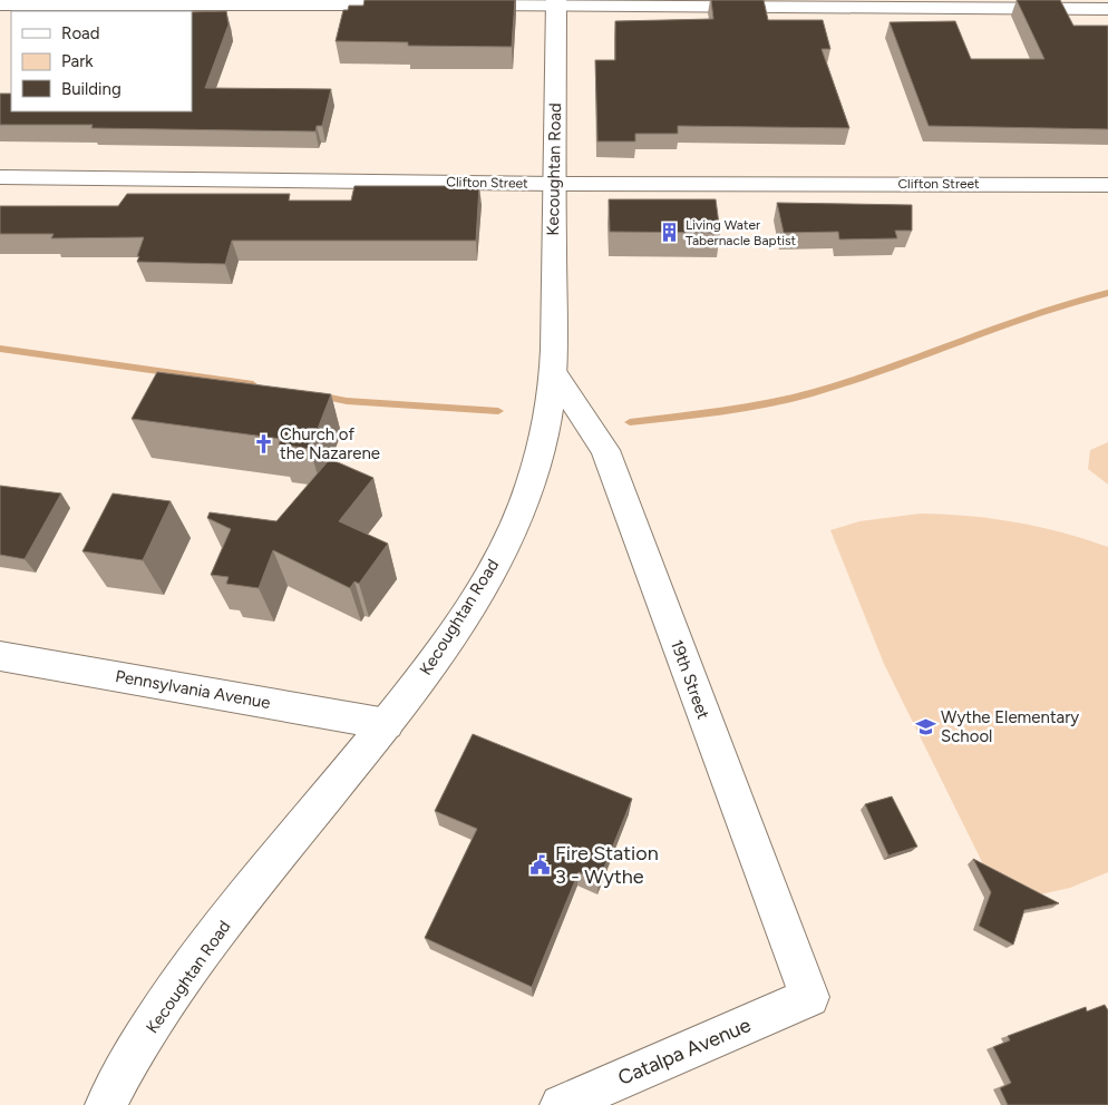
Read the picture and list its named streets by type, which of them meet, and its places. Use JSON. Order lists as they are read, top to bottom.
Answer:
{
  "streets": {
    "street": [
      "Kecoughtan Road",
      "Clifton Street",
      "19th Street",
      "Pennsylvania Avenue",
      "Catalpa Avenue"
    ]
  },
  "crossings": [
    ["Kecoughtan Road", "Clifton Street"],
    ["Kecoughtan Road", "19th Street"],
    ["Kecoughtan Road", "Pennsylvania Avenue"],
    ["19th Street", "Catalpa Avenue"]
  ],
  "places": {
    "building": ["Living Water Tabernacle Baptist"],
    "church": ["Church of the Nazarene"],
    "school or university": ["Wythe Elementary School"],
    "public building": ["Fire Station 3 - Wythe"]
  },
  "legend": ["Road", "Park", "Building"]
}
